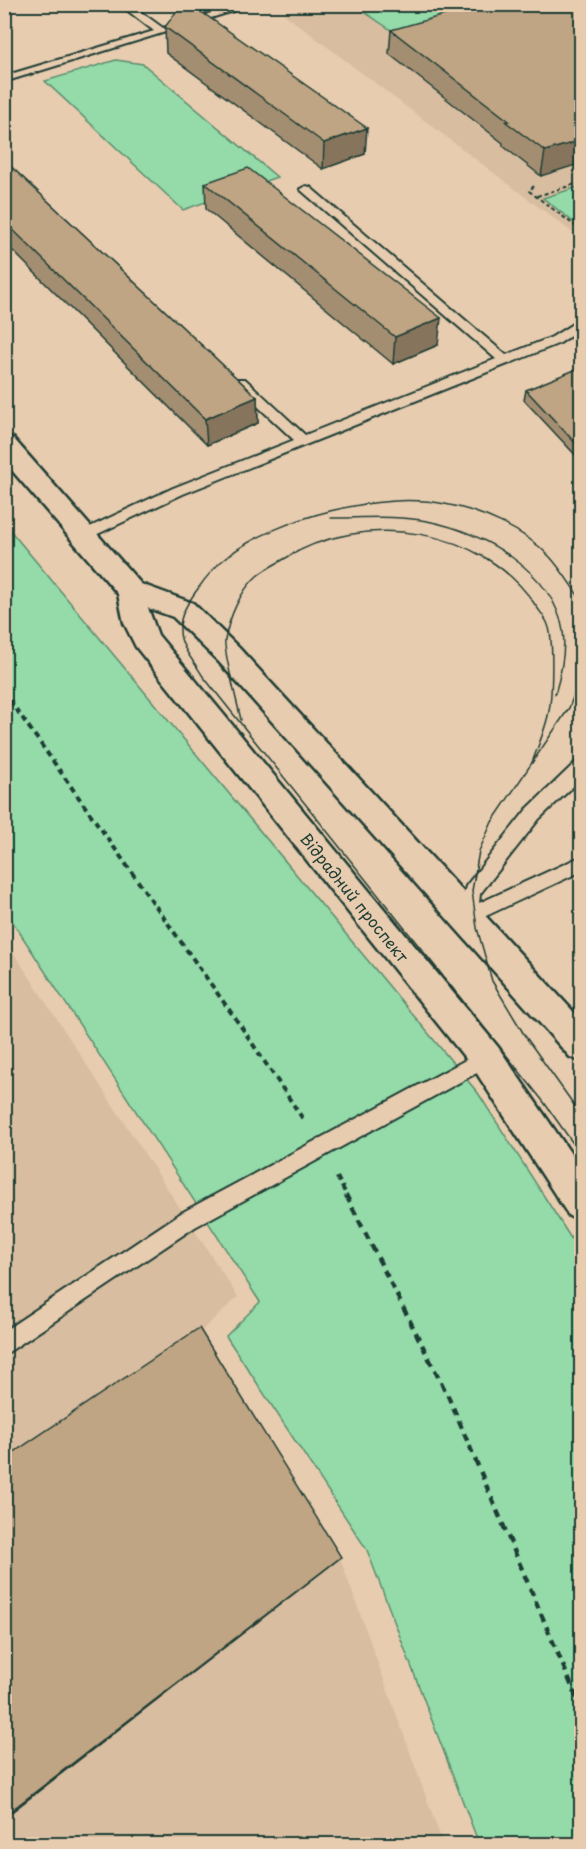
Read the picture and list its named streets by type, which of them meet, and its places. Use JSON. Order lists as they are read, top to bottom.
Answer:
{
  "streets": {
    "main road": ["Відрадний проспект"]
  }
}
